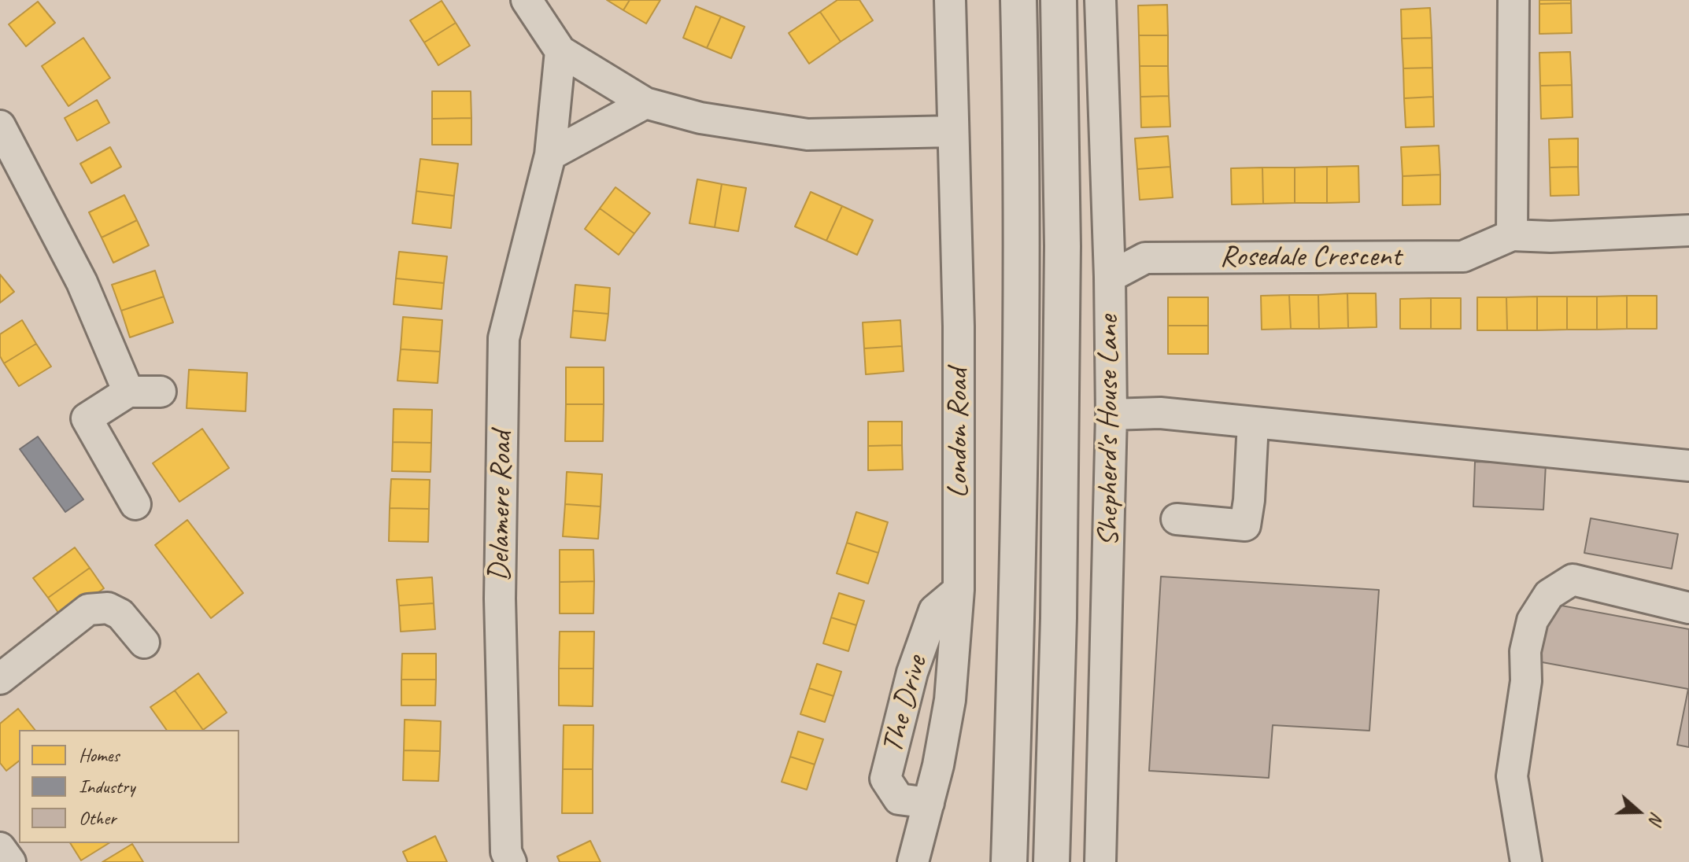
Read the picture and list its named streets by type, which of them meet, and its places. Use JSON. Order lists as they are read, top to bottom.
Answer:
{
  "streets": {
    "main road": ["London Road"],
    "street": [
      "Rosedale Crescent",
      "Shepherd's House Lane",
      "Delamere Road",
      "The Drive"
    ]
  },
  "crossings": [
    ["Rosedale Crescent", "Shepherd's House Lane"],
    ["London Road", "The Drive"]
  ],
  "legend": ["Homes", "Industry", "Other"],
  "north": "right"
}
